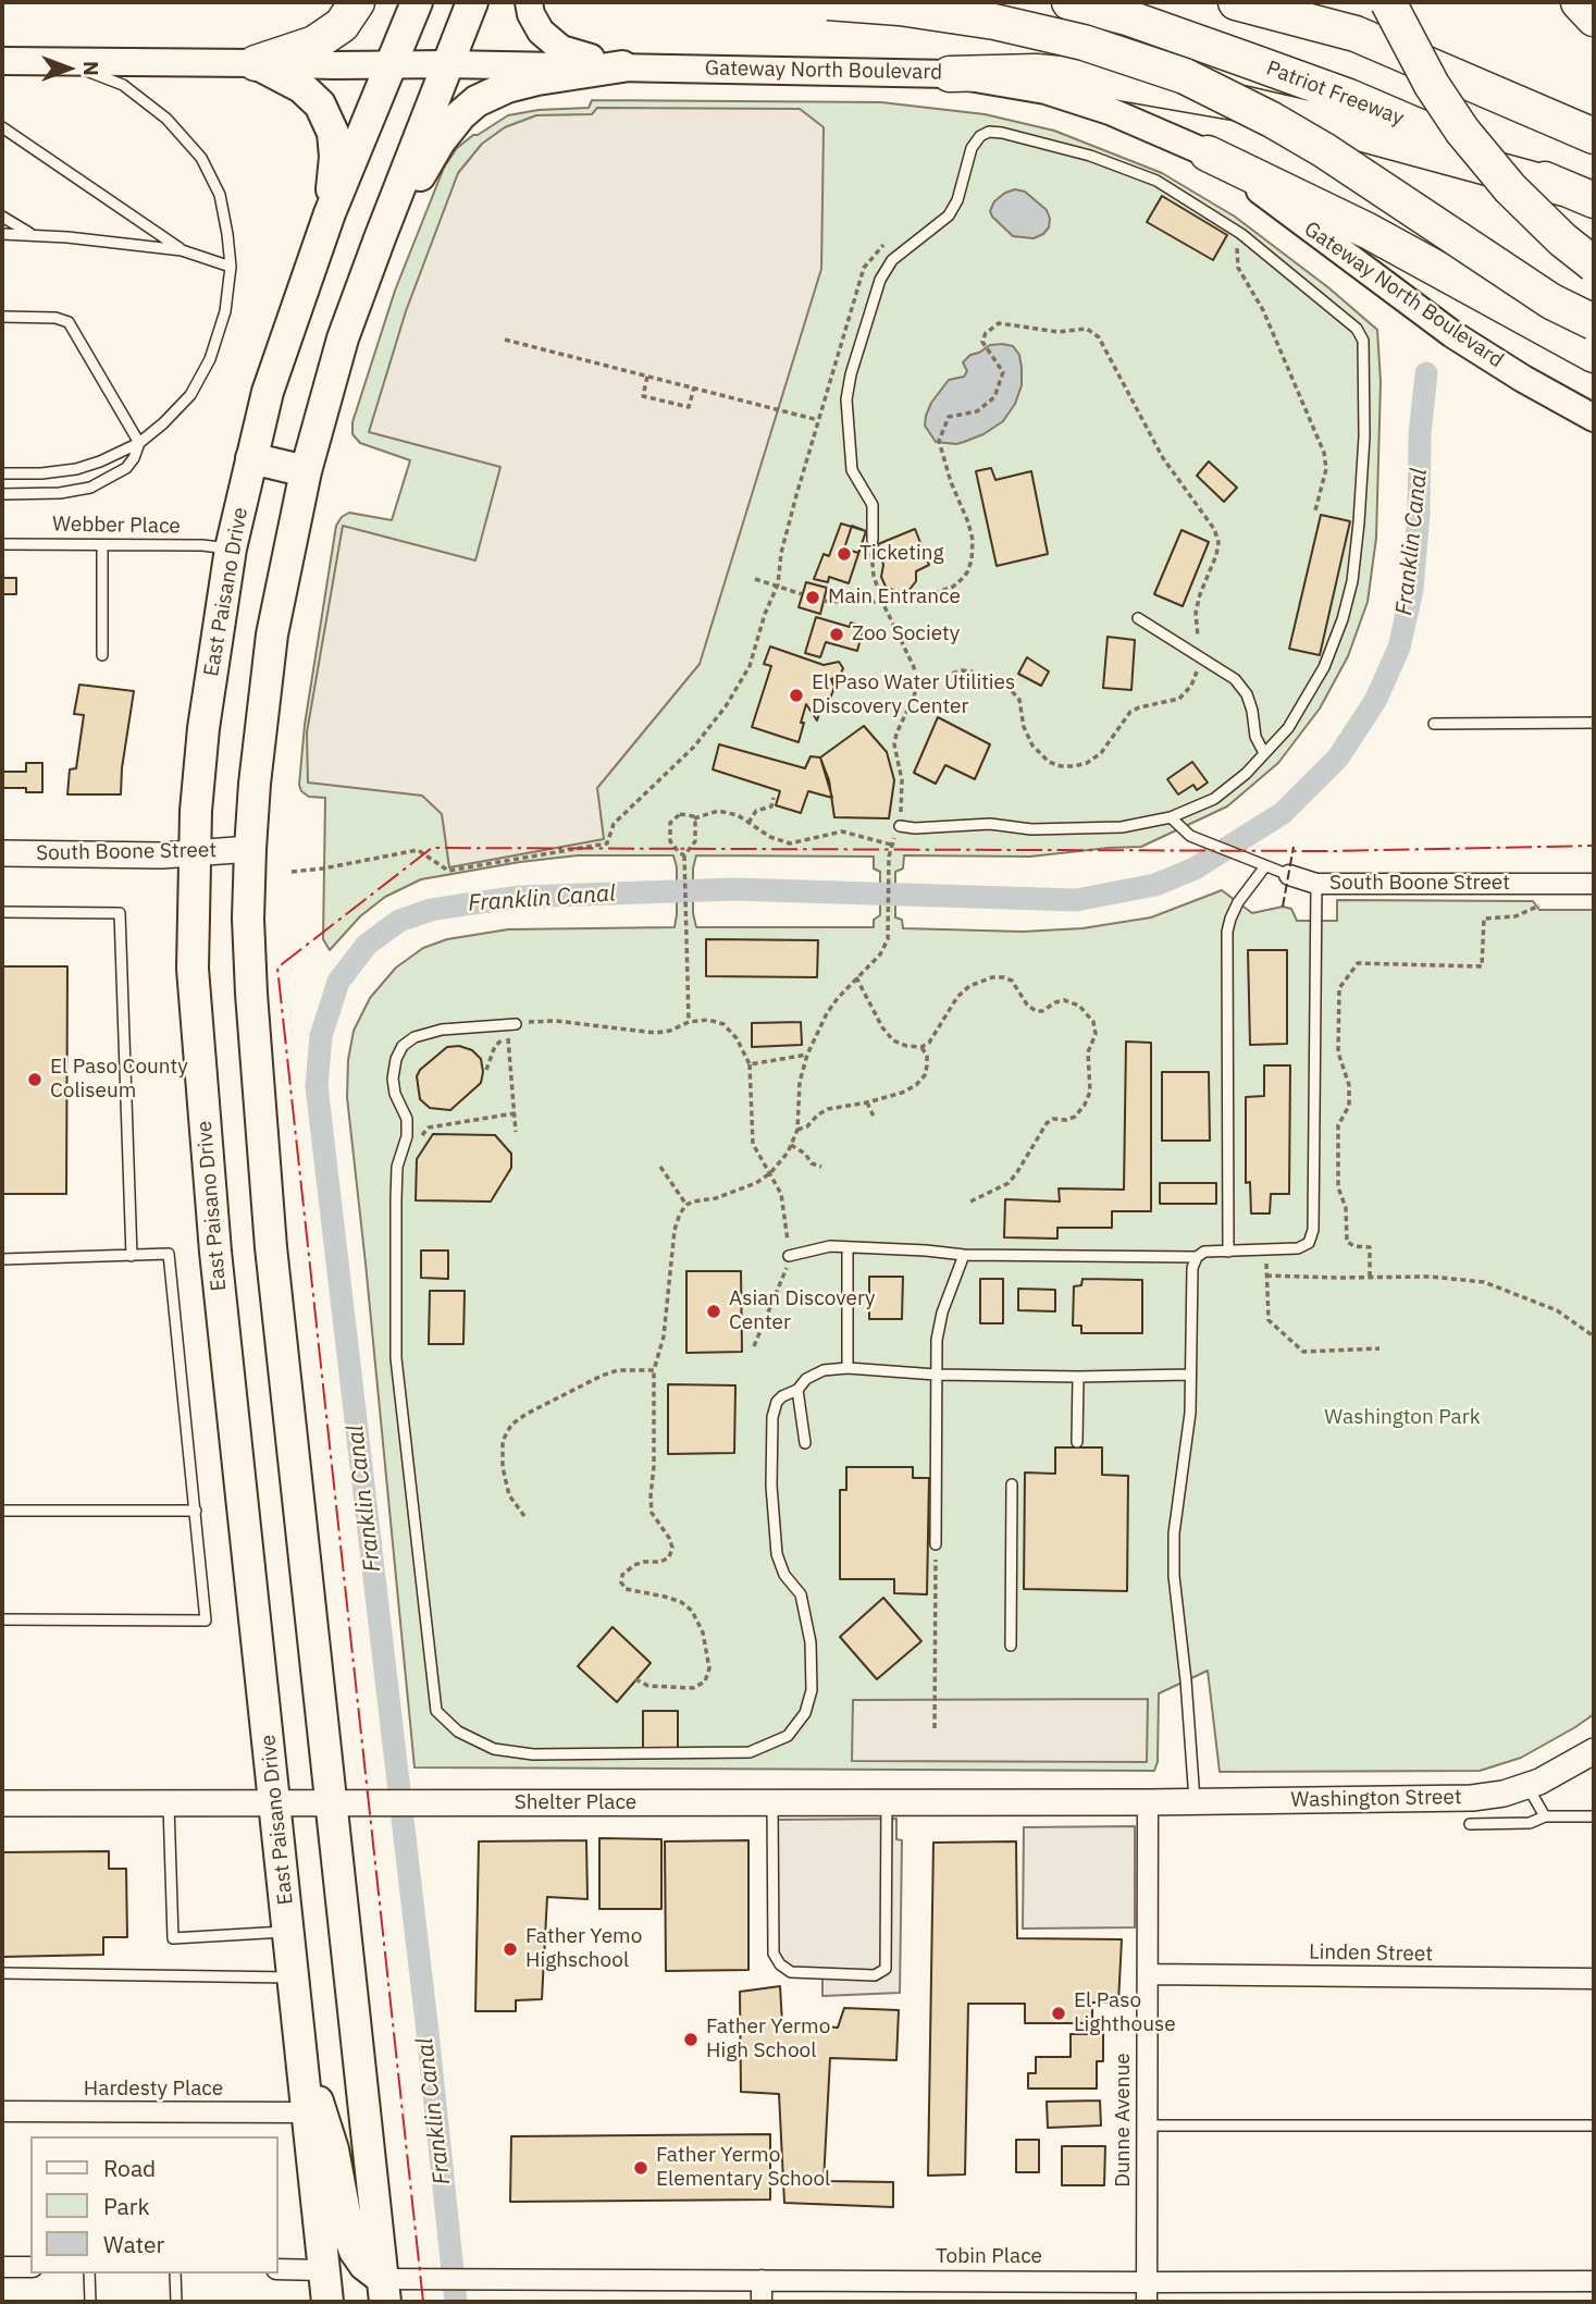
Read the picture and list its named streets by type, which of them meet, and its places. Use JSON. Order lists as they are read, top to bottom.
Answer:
{
  "streets": {
    "highway": ["Patriot Freeway"],
    "main road": ["Gateway North Boulevard", "East Paisano Drive"],
    "street": [
      "South Boone Street",
      "Washington Street",
      "Shelter Place",
      "Linden Street",
      "Hardesty Place",
      "Dunne Avenue",
      "Tobin Place"
    ],
    "lane": ["Webber Place"]
  },
  "crossings": [
    ["Gateway North Boulevard", "East Paisano Drive"],
    ["Webber Place", "East Paisano Drive"],
    ["East Paisano Drive", "South Boone Street"],
    ["East Paisano Drive", "Shelter Place"],
    ["East Paisano Drive", "Hardesty Place"],
    ["Washington Street", "Shelter Place"],
    ["Washington Street", "Dunne Avenue"],
    ["Shelter Place", "Dunne Avenue"],
    ["Linden Street", "Dunne Avenue"],
    ["Dunne Avenue", "Tobin Place"]
  ],
  "water": ["Franklin Canal"],
  "parks": ["Washington Park"],
  "places": [
    "Ticketing",
    "Main Entrance",
    "Zoo Society",
    "El Paso Water Utilities Discovery Center",
    "El Paso County Coliseum",
    "Asian Discovery Center",
    "Father Yemo Highschool",
    "El Paso Lighthouse",
    "Father Yermo High School",
    "Father Yermo Elementary School"
  ],
  "legend": ["Road", "Park", "Water"],
  "north": "right"
}
